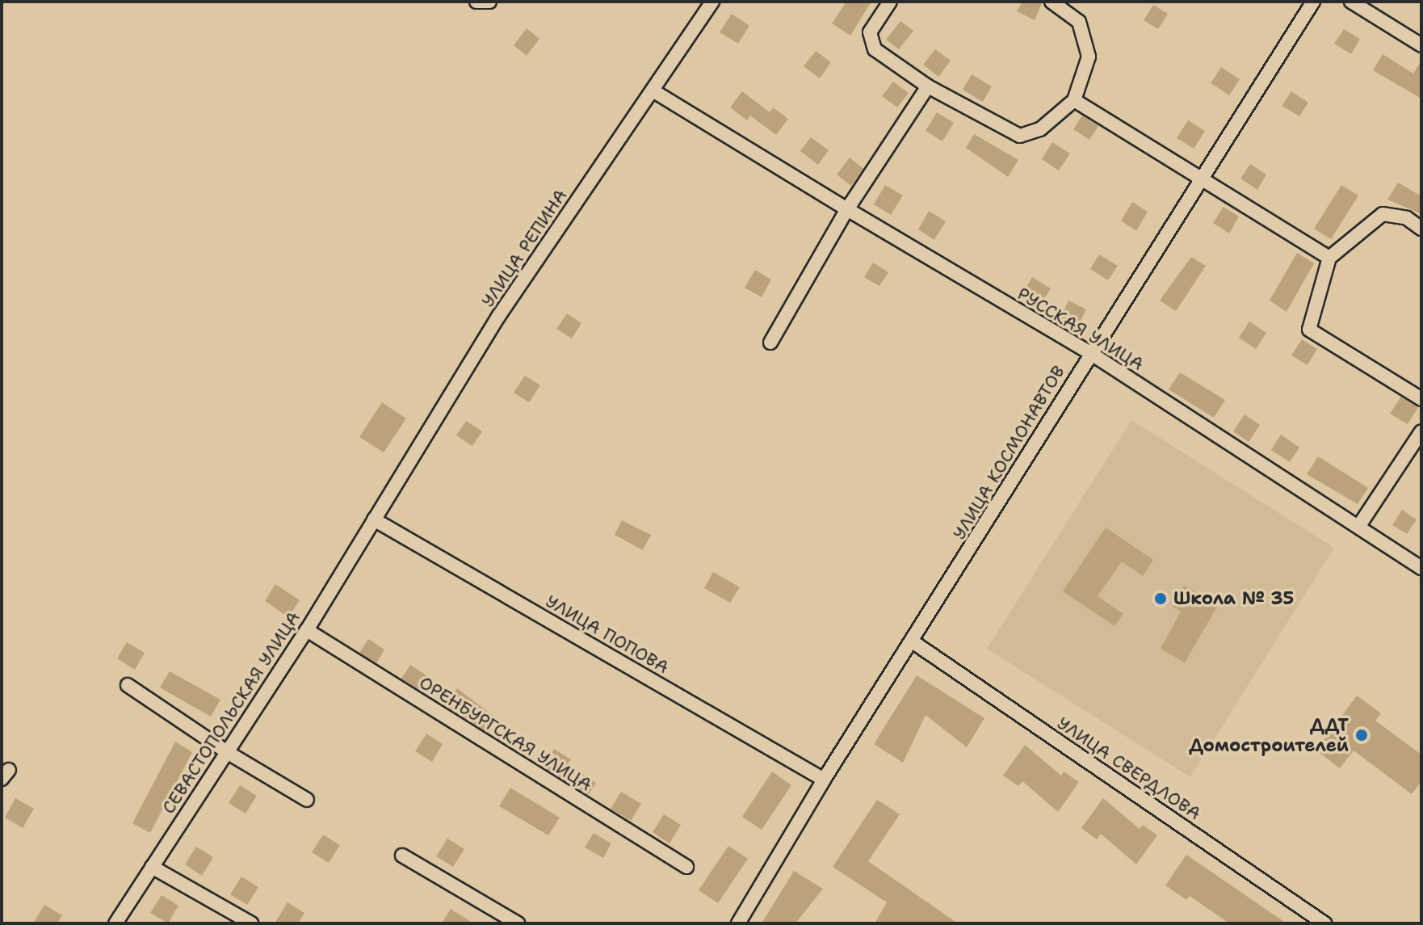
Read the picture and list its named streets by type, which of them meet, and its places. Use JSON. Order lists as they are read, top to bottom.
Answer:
{
  "streets": {
    "street": [
      "УЛИЦА РЕПИНА",
      "РУССКАЯ УЛИЦА",
      "УЛИЦА КОСМОНАВТОВ",
      "УЛИЦА ПОПОВА",
      "СЕВАСТОПОЛЬСКАЯ УЛИЦА",
      "ОРЕНБУРГСКАЯ УЛИЦА",
      "УЛИЦА СВЕРДЛОВА"
    ]
  },
  "crossings": [
    ["УЛИЦА РЕПИНА", "РУССКАЯ УЛИЦА"],
    ["УЛИЦА РЕПИНА", "УЛИЦА ПОПОВА"],
    ["УЛИЦА РЕПИНА", "СЕВАСТОПОЛЬСКАЯ УЛИЦА"],
    ["РУССКАЯ УЛИЦА", "УЛИЦА КОСМОНАВТОВ"],
    ["УЛИЦА КОСМОНАВТОВ", "УЛИЦА ПОПОВА"],
    ["УЛИЦА КОСМОНАВТОВ", "УЛИЦА СВЕРДЛОВА"],
    ["УЛИЦА ПОПОВА", "СЕВАСТОПОЛЬСКАЯ УЛИЦА"],
    ["СЕВАСТОПОЛЬСКАЯ УЛИЦА", "ОРЕНБУРГСКАЯ УЛИЦА"]
  ],
  "places": ["Школа № 35", "ДДТ Домостроителей"]
}
